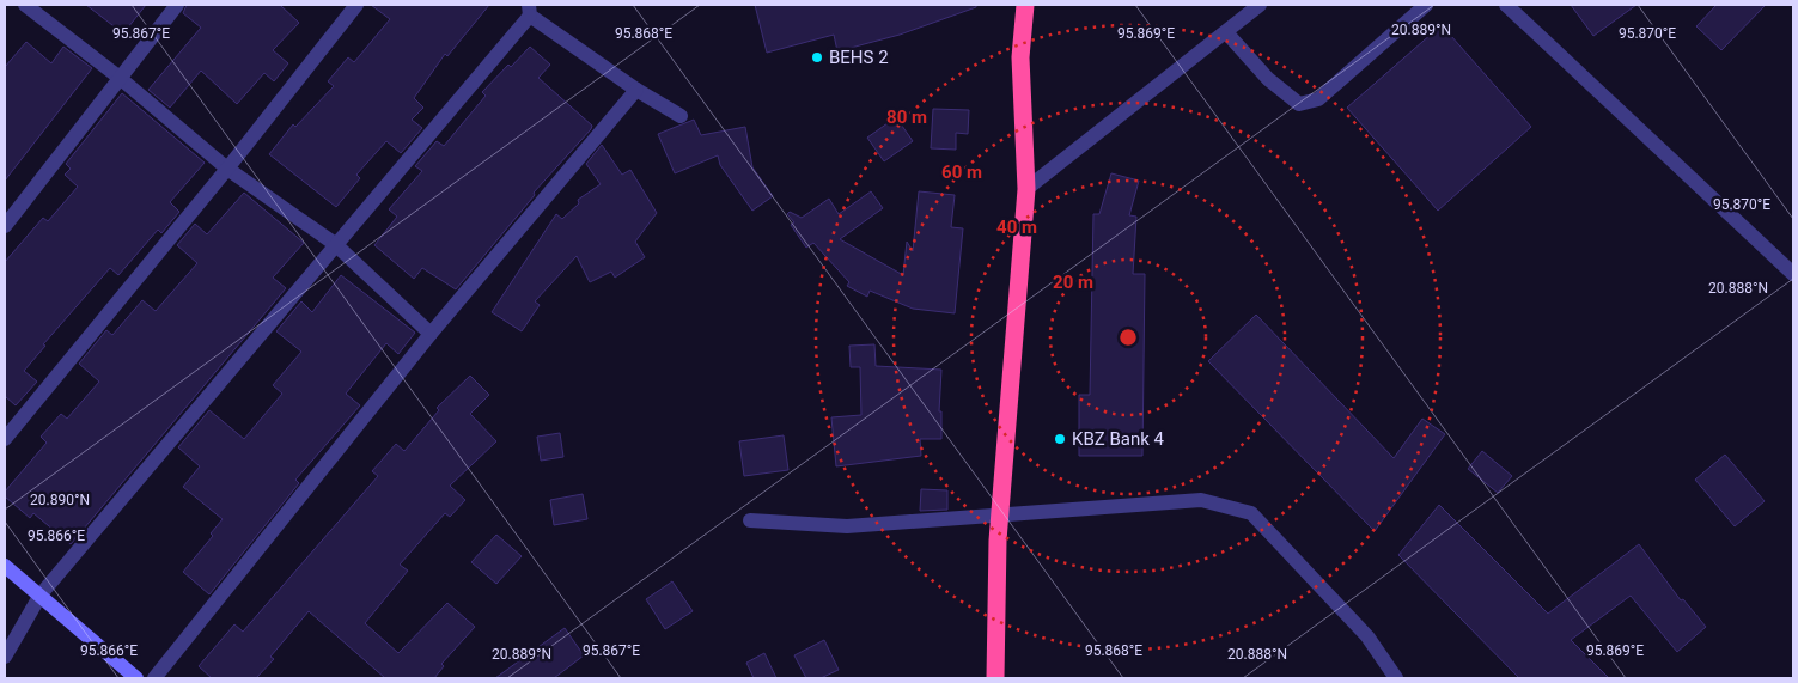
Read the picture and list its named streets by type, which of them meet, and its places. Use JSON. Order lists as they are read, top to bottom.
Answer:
{
  "places": ["BEHS 2", "KBZ Bank 4"],
  "coordinates": [
    "20.889°N",
    "95.867°E",
    "95.868°E",
    "95.869°E",
    "95.870°E",
    "20.888°N",
    "20.890°N",
    "95.866°E"
  ],
  "rings": [
    "80 m",
    "60 m",
    "40 m",
    "20 m"
  ]
}
